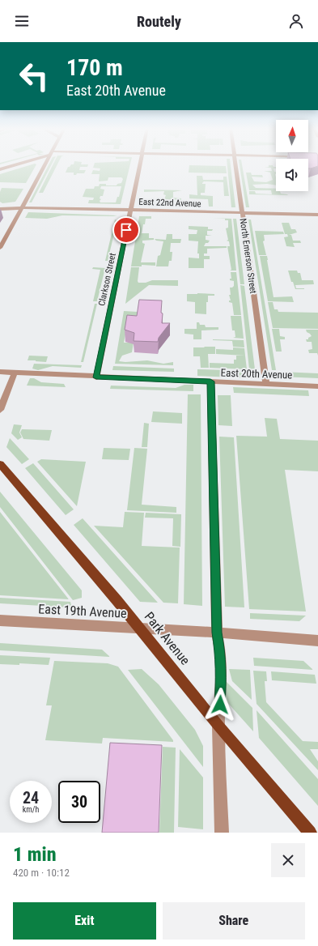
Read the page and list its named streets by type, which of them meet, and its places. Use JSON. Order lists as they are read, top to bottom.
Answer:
{
  "streets": {
    "main road": ["Park Avenue"],
    "street": [
      "East 22nd Avenue",
      "North Emerson Street",
      "Clarkson Street",
      "East 20th Avenue",
      "East 19th Avenue"
    ]
  },
  "crossings": [
    ["East 22nd Avenue", "North Emerson Street"],
    ["East 22nd Avenue", "Clarkson Street"],
    ["North Emerson Street", "East 20th Avenue"],
    ["Clarkson Street", "East 20th Avenue"],
    ["East 19th Avenue", "Park Avenue"]
  ],
  "north": "top",
  "page": {
    "header": "Routely",
    "turn": ["170 m", "East 20th Avenue"],
    "speed": "24 km/h",
    "limit": "30",
    "heading": ["1 min", "420 m · 10:12"],
    "buttons": ["Exit", "Share"]
  }
}
